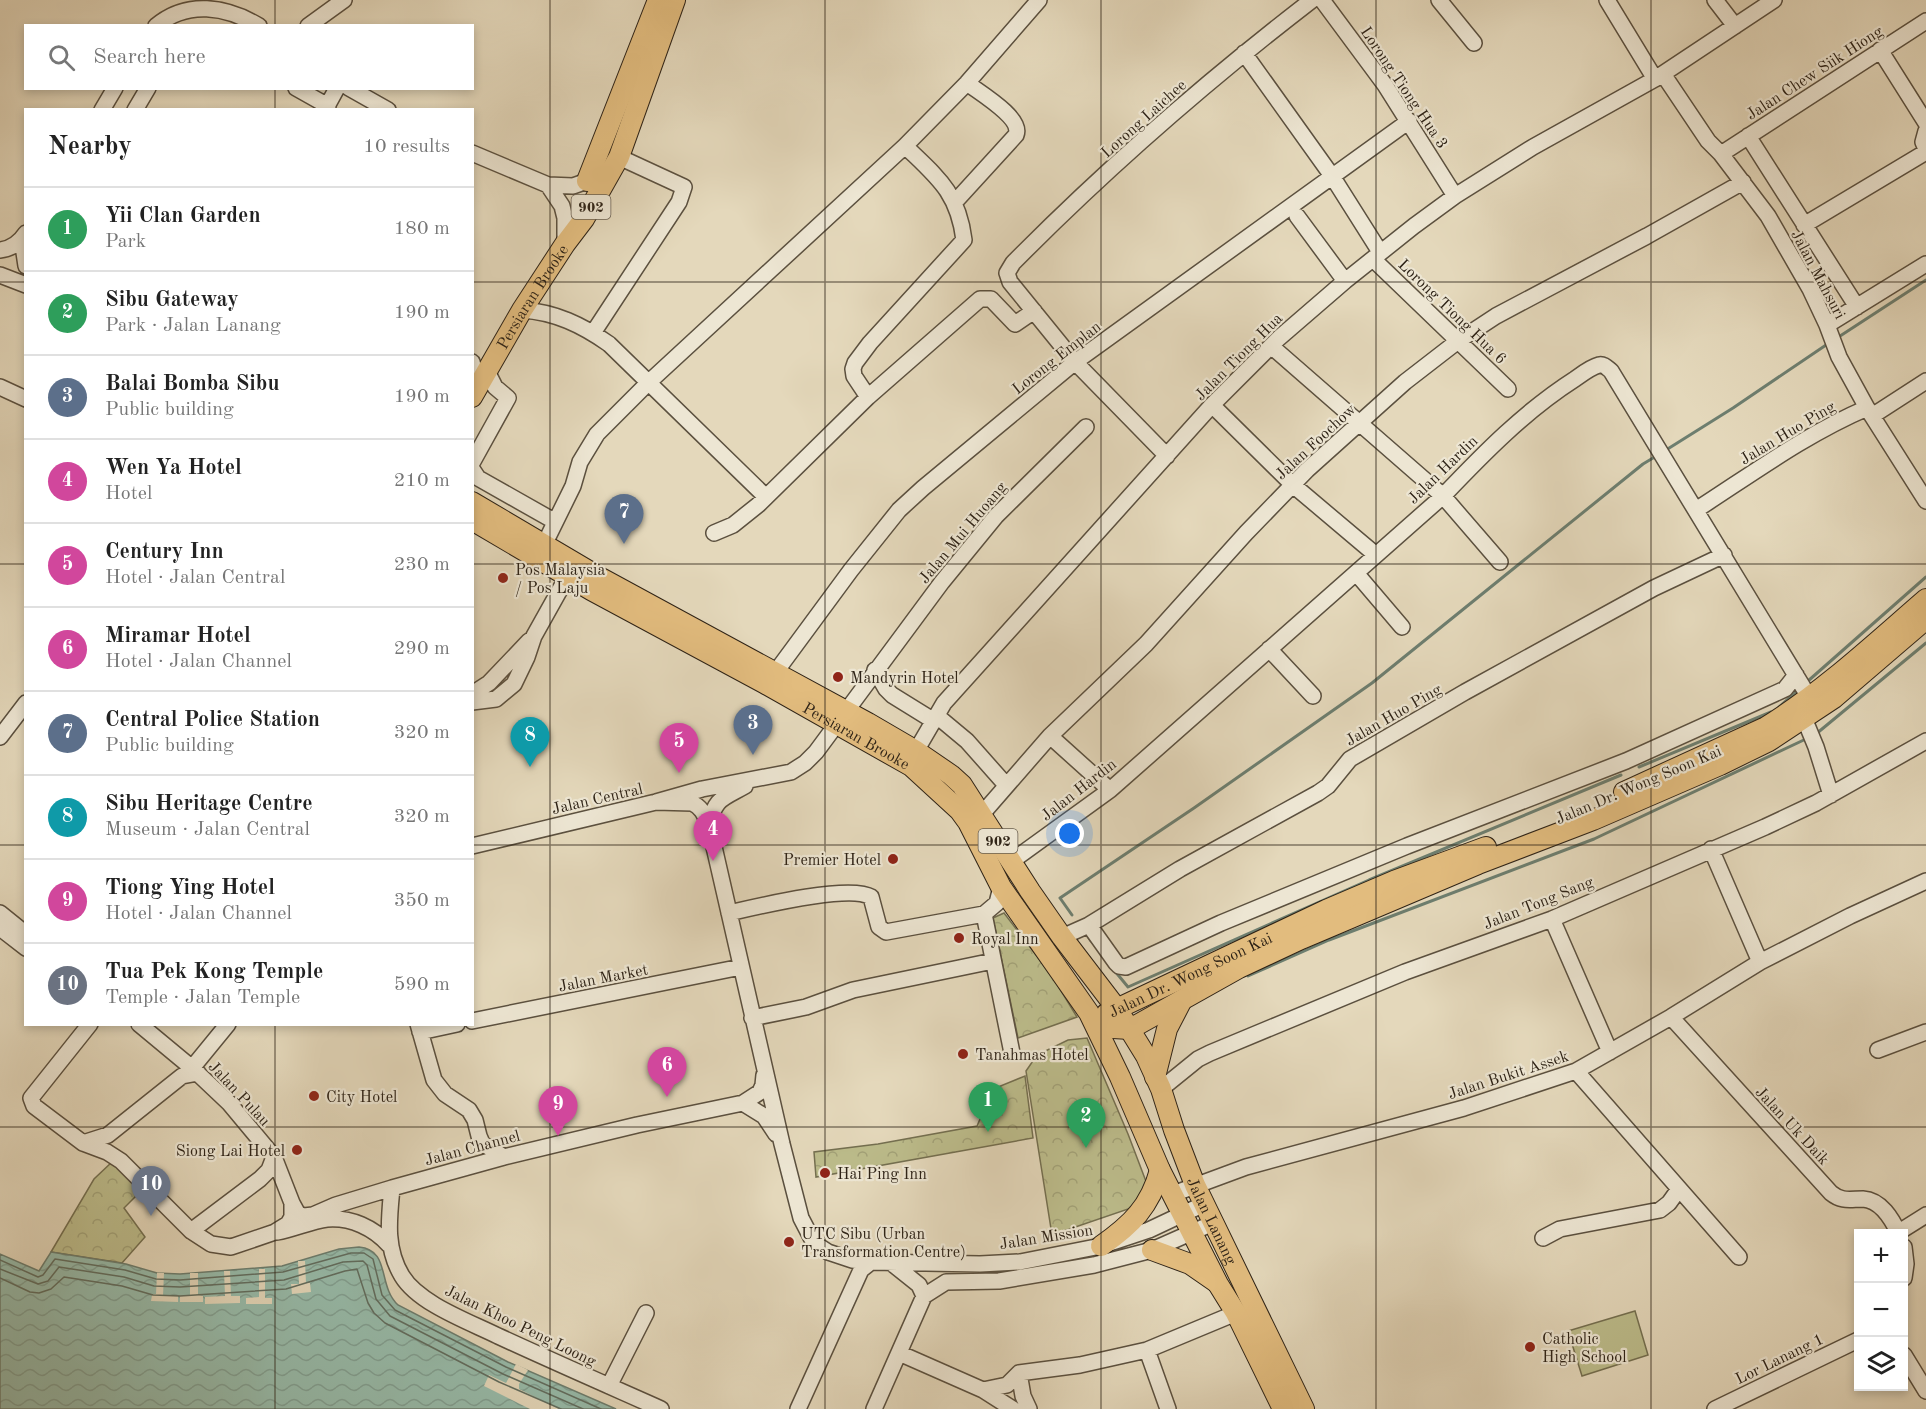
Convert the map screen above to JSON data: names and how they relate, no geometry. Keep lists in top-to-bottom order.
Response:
{
  "streets": {
    "main road": [
      "902",
      "Persiaran Brooke",
      "Jalan Dr. Wong Soon Kai",
      "Jalan Lanang"
    ],
    "street": [
      "Jalan Chew Siik Hiong",
      "Lorong Tiong Hua 3",
      "Lorong Laichee",
      "Jalan Mahsuri",
      "Lorong Tiong Hua 6",
      "Jalan Tiong Hua",
      "Lorong Emplan",
      "Jalan Huo Ping",
      "Jalan Foochow",
      "Jalan Hardin",
      "Jalan Mui Huoang",
      "Jalan Central",
      "Jalan Tong Sang",
      "Jalan Market",
      "Jalan Bukit Assek",
      "Jalan Pulau",
      "Jalan Uk Daik",
      "Jalan Channel",
      "Jalan Mission",
      "Jalan Khoo Peng Loong",
      "Lor Lanang 1"
    ]
  },
  "crossings": [
    ["Jalan Chew Siik Hiong", "Jalan Mahsuri"],
    ["Lorong Tiong Hua 3", "Jalan Tiong Hua"],
    ["Lorong Tiong Hua 3", "Lorong Emplan"],
    ["Lorong Laichee", "Lorong Tiong Hua 6"],
    ["Jalan Mahsuri", "Jalan Tiong Hua"],
    ["Jalan Mahsuri", "Jalan Huo Ping"],
    ["Jalan Mahsuri", "Jalan Foochow"],
    ["Persiaran Brooke", "Jalan Tiong Hua"],
    ["Persiaran Brooke", "Lorong Emplan"],
    ["Persiaran Brooke", "Jalan Huo Ping"],
    ["Persiaran Brooke", "Jalan Foochow"],
    ["Persiaran Brooke", "Jalan Hardin"],
    ["Persiaran Brooke", "Jalan Mui Huoang"],
    ["Persiaran Brooke", "Jalan Dr. Wong Soon Kai"],
    ["Persiaran Brooke", "Jalan Central"],
    ["Persiaran Brooke", "Jalan Lanang"],
    ["Lorong Tiong Hua 6", "Jalan Tiong Hua"],
    ["Lorong Tiong Hua 6", "Lorong Emplan"],
    ["Lorong Tiong Hua 6", "Jalan Foochow"],
    ["Jalan Huo Ping", "Jalan Hardin"],
    ["Jalan Hardin", "Jalan Dr. Wong Soon Kai"],
    ["Jalan Mui Huoang", "Jalan Central"],
    ["Jalan Dr. Wong Soon Kai", "Jalan Lanang"],
    ["Jalan Tong Sang", "Jalan Lanang"],
    ["Jalan Market", "Jalan Mission"],
    ["Jalan Bukit Assek", "Jalan Uk Daik"],
    ["Jalan Bukit Assek", "Jalan Lanang"],
    ["Jalan Pulau", "Jalan Channel"],
    ["Jalan Lanang", "Jalan Mission"]
  ],
  "places": [
    "Pos Malaysia / Pos Laju",
    "Mandyrin Hotel",
    "Premier Hotel",
    "Royal Inn",
    "Tanahmas Hotel",
    "City Hotel",
    "Siong Lai Hotel",
    "Hai Ping Inn",
    "UTC Sibu (Urban Transformation Centre)",
    "Catholic High School"
  ],
  "page": {
    "search": "Search here",
    "heading": ["Nearby", "10 results"],
    "list": [
      {
        "mark": "1",
        "name": "Yii Clan Garden",
        "note": "Park",
        "value": "180 m"
      },
      {
        "mark": "2",
        "name": "Sibu Gateway",
        "note": "Park · Jalan Lanang",
        "value": "190 m"
      },
      {
        "mark": "3",
        "name": "Balai Bomba Sibu",
        "note": "Public building",
        "value": "190 m"
      },
      {
        "mark": "4",
        "name": "Wen Ya Hotel",
        "note": "Hotel",
        "value": "210 m"
      },
      {
        "mark": "5",
        "name": "Century Inn",
        "note": "Hotel · Jalan Central",
        "value": "230 m"
      },
      {
        "mark": "6",
        "name": "Miramar Hotel",
        "note": "Hotel · Jalan Channel",
        "value": "290 m"
      },
      {
        "mark": "7",
        "name": "Central Police Station",
        "note": "Public building",
        "value": "320 m"
      },
      {
        "mark": "8",
        "name": "Sibu Heritage Centre",
        "note": "Museum · Jalan Central",
        "value": "320 m"
      },
      {
        "mark": "9",
        "name": "Tiong Ying Hotel",
        "note": "Hotel · Jalan Channel",
        "value": "350 m"
      },
      {
        "mark": "10",
        "name": "Tua Pek Kong Temple",
        "note": "Temple · Jalan Temple",
        "value": "590 m"
      }
    ],
    "pins": [
      "7",
      "3",
      "8",
      "5",
      "4",
      "6",
      "1",
      "9",
      "2",
      "10"
    ],
    "map_buttons": ["+", "−"]
  }
}
